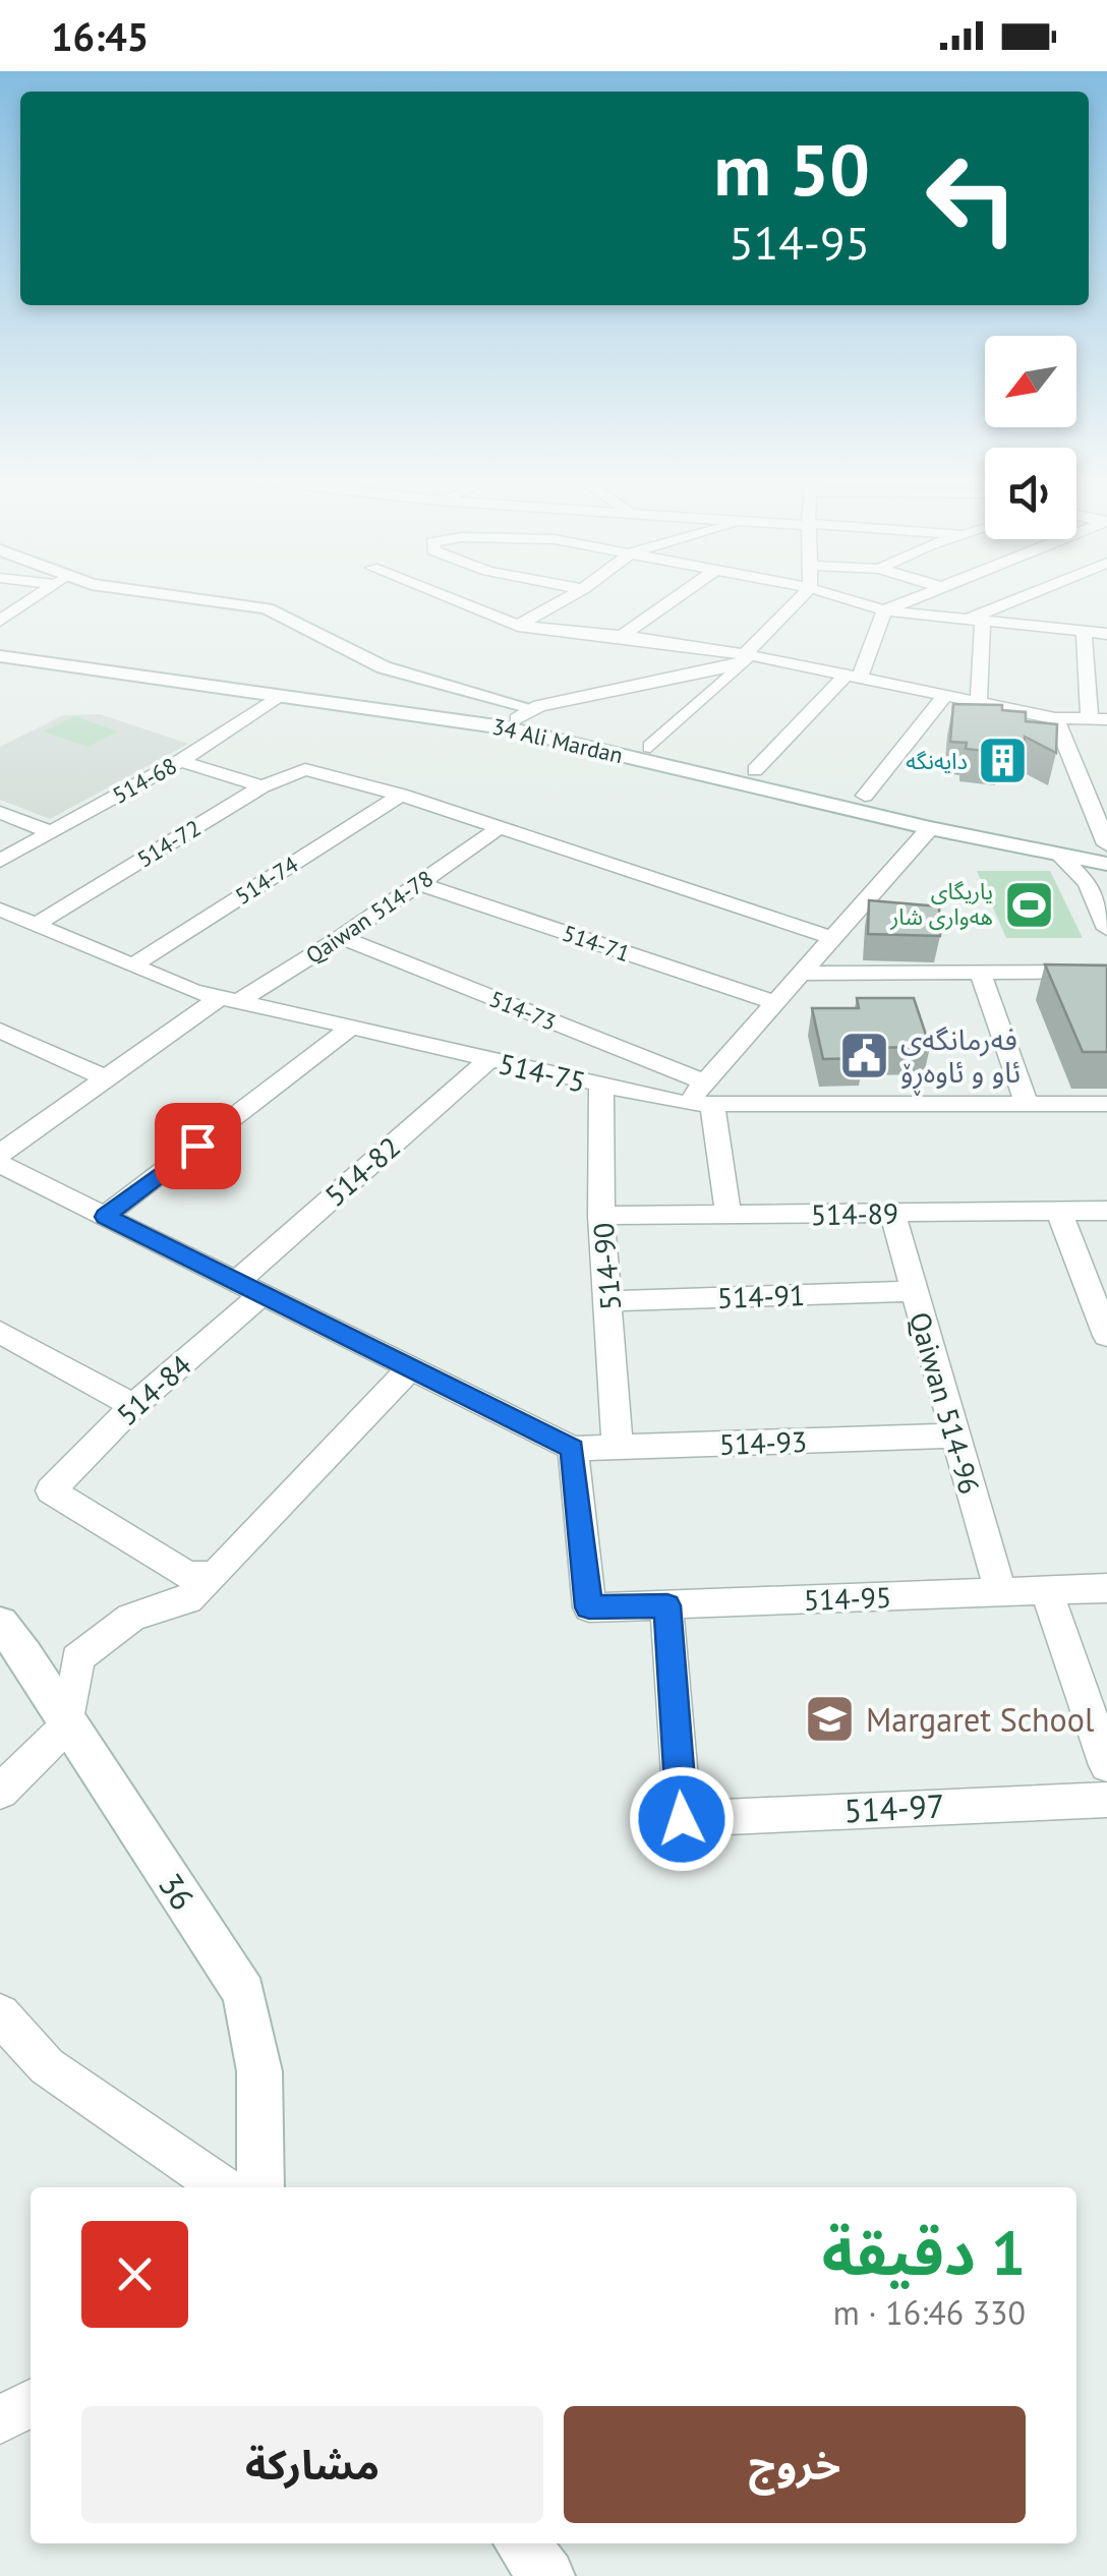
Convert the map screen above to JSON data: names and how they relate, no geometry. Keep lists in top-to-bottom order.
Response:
{
  "streets": {
    "main road": ["34 Ali Mardan", "36"],
    "street": [
      "514-68",
      "514-72",
      "514-74",
      "Qaiwan 514-78",
      "514-71",
      "514-73",
      "514-75",
      "514-82",
      "514-89",
      "514-90",
      "514-91",
      "514-84",
      "Qaiwan 514-96",
      "514-93",
      "514-95",
      "514-97"
    ]
  },
  "crossings": [
    ["34 Ali Mardan", "514-68"],
    ["514-72", "514-74"],
    ["514-72", "514-75"],
    ["514-74", "514-75"],
    ["Qaiwan 514-78", "514-71"],
    ["Qaiwan 514-78", "514-73"],
    ["Qaiwan 514-78", "514-75"],
    ["514-73", "514-75"],
    ["514-75", "514-82"],
    ["514-75", "514-90"],
    ["514-82", "514-84"],
    ["514-89", "514-90"],
    ["514-89", "Qaiwan 514-96"],
    ["514-90", "514-91"],
    ["514-90", "514-93"],
    ["514-91", "Qaiwan 514-96"],
    ["Qaiwan 514-96", "514-93"],
    ["Qaiwan 514-96", "514-95"],
    ["514-93", "514-95"],
    ["514-95", "514-97"]
  ],
  "places": {
    "building": ["دایەنگە"],
    "sports": ["یاریگای هەواری شار"],
    "public building": ["فەرمانگەی ئاو و ئاوەڕۆ"],
    "school or university": ["Margaret School"]
  },
  "north": "bottom left",
  "page": {
    "status": "16:45",
    "turn": ["50 m", "514-95"],
    "heading": ["1 دقيقة", "330 m · 16:46"],
    "buttons": ["خروج", "مشاركة"]
  }
}
